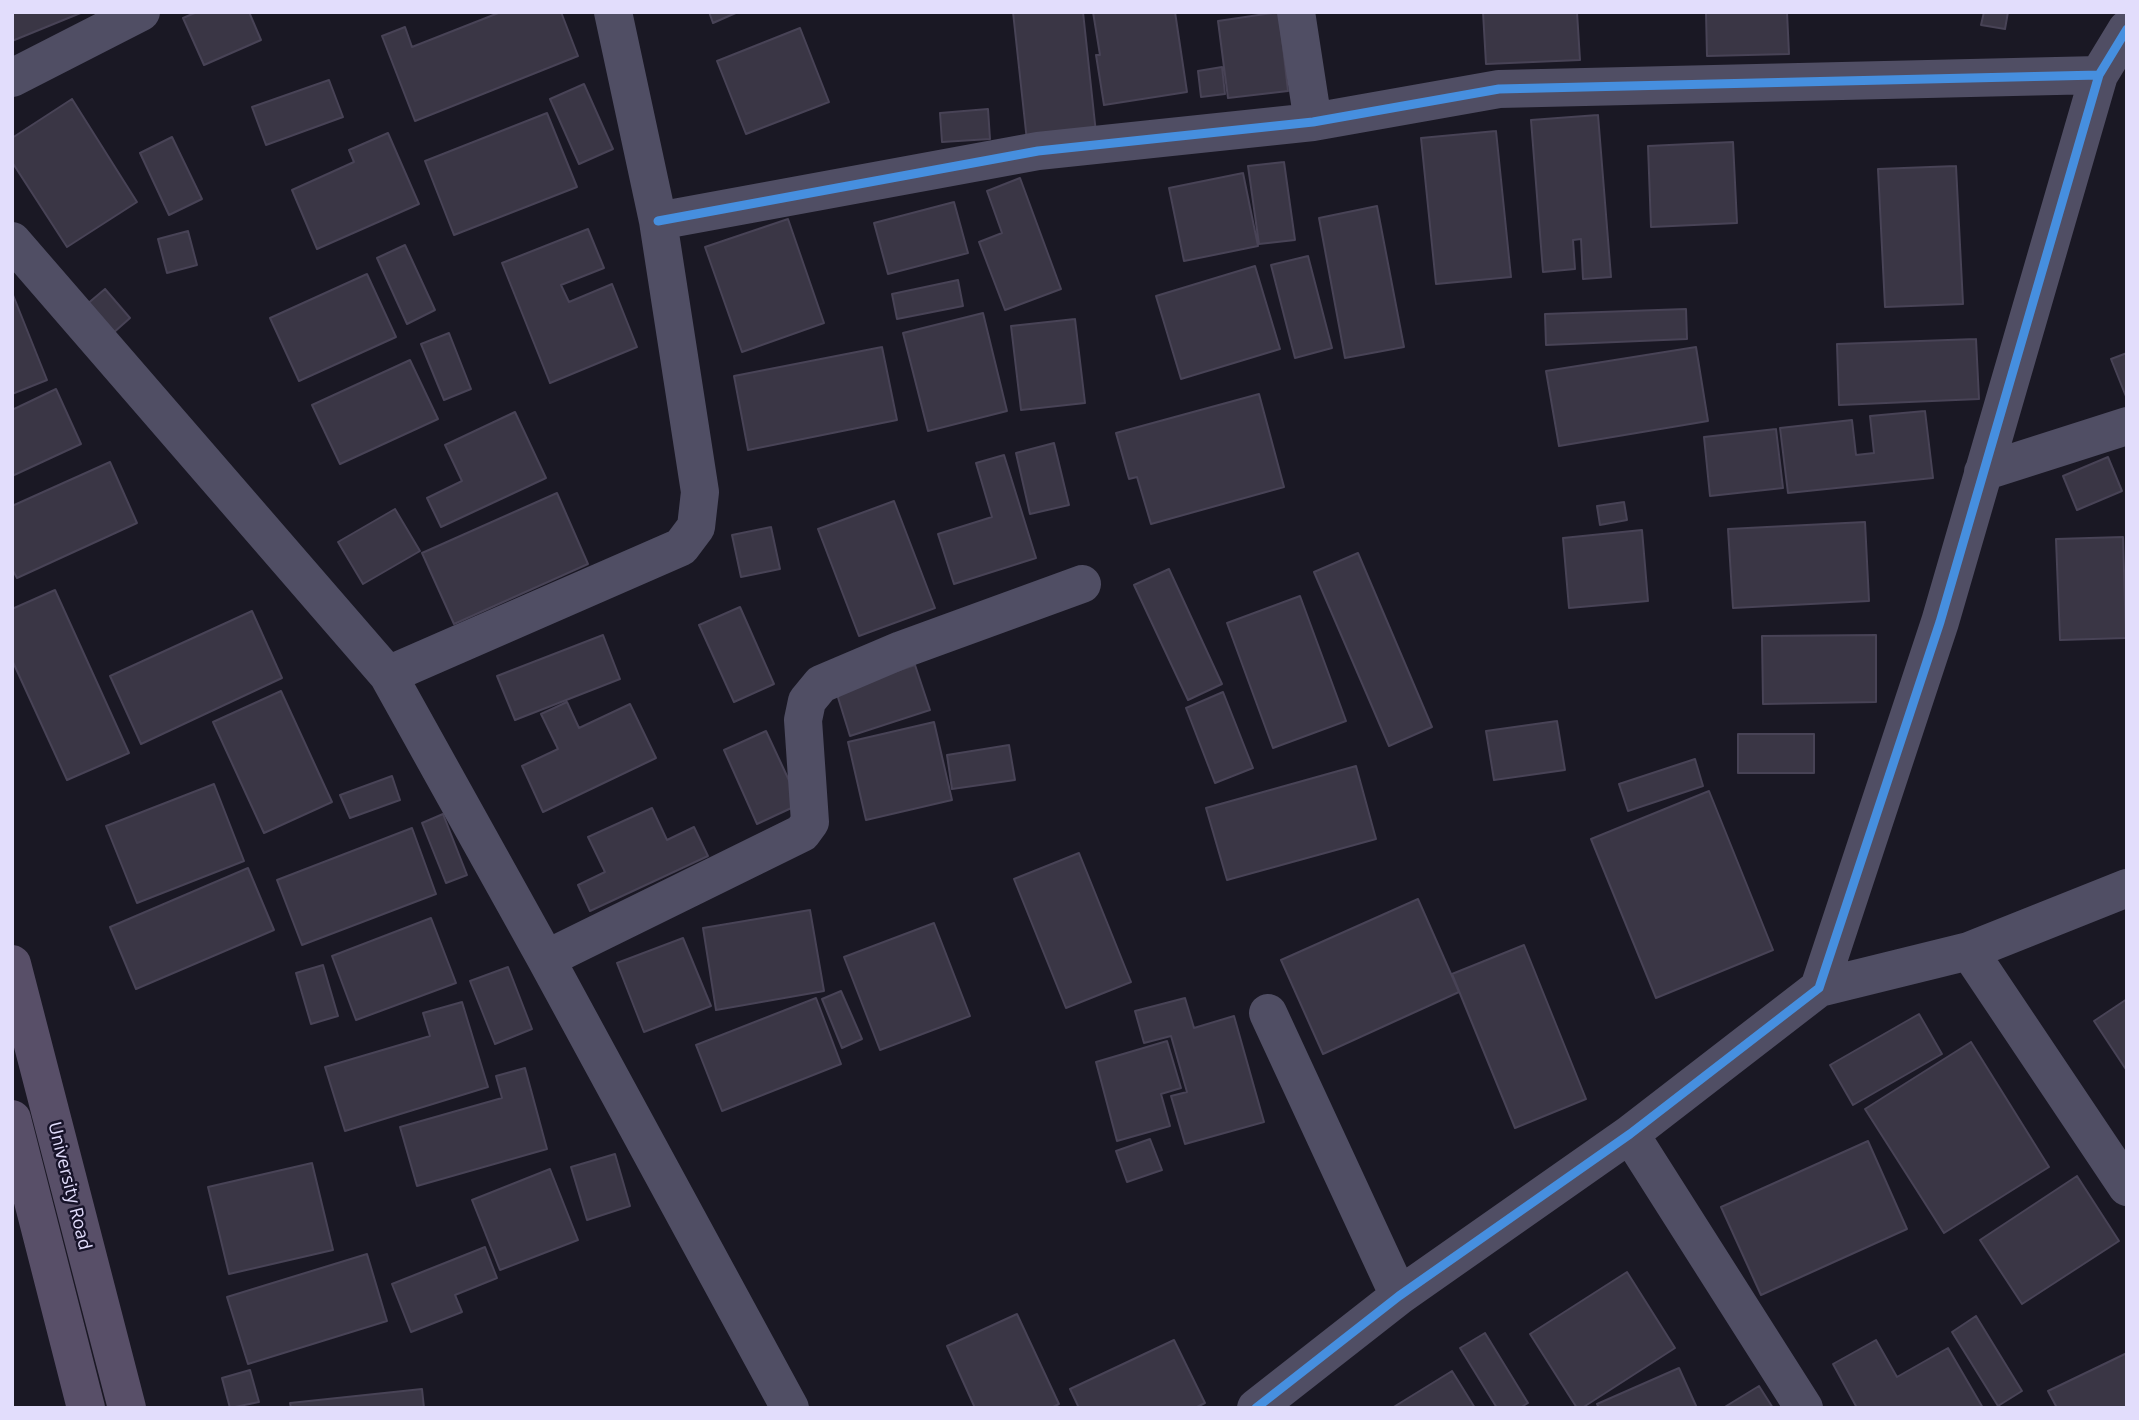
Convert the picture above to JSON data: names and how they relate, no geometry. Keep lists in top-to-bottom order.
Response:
{
  "streets": {
    "main road": ["University Road"]
  }
}
